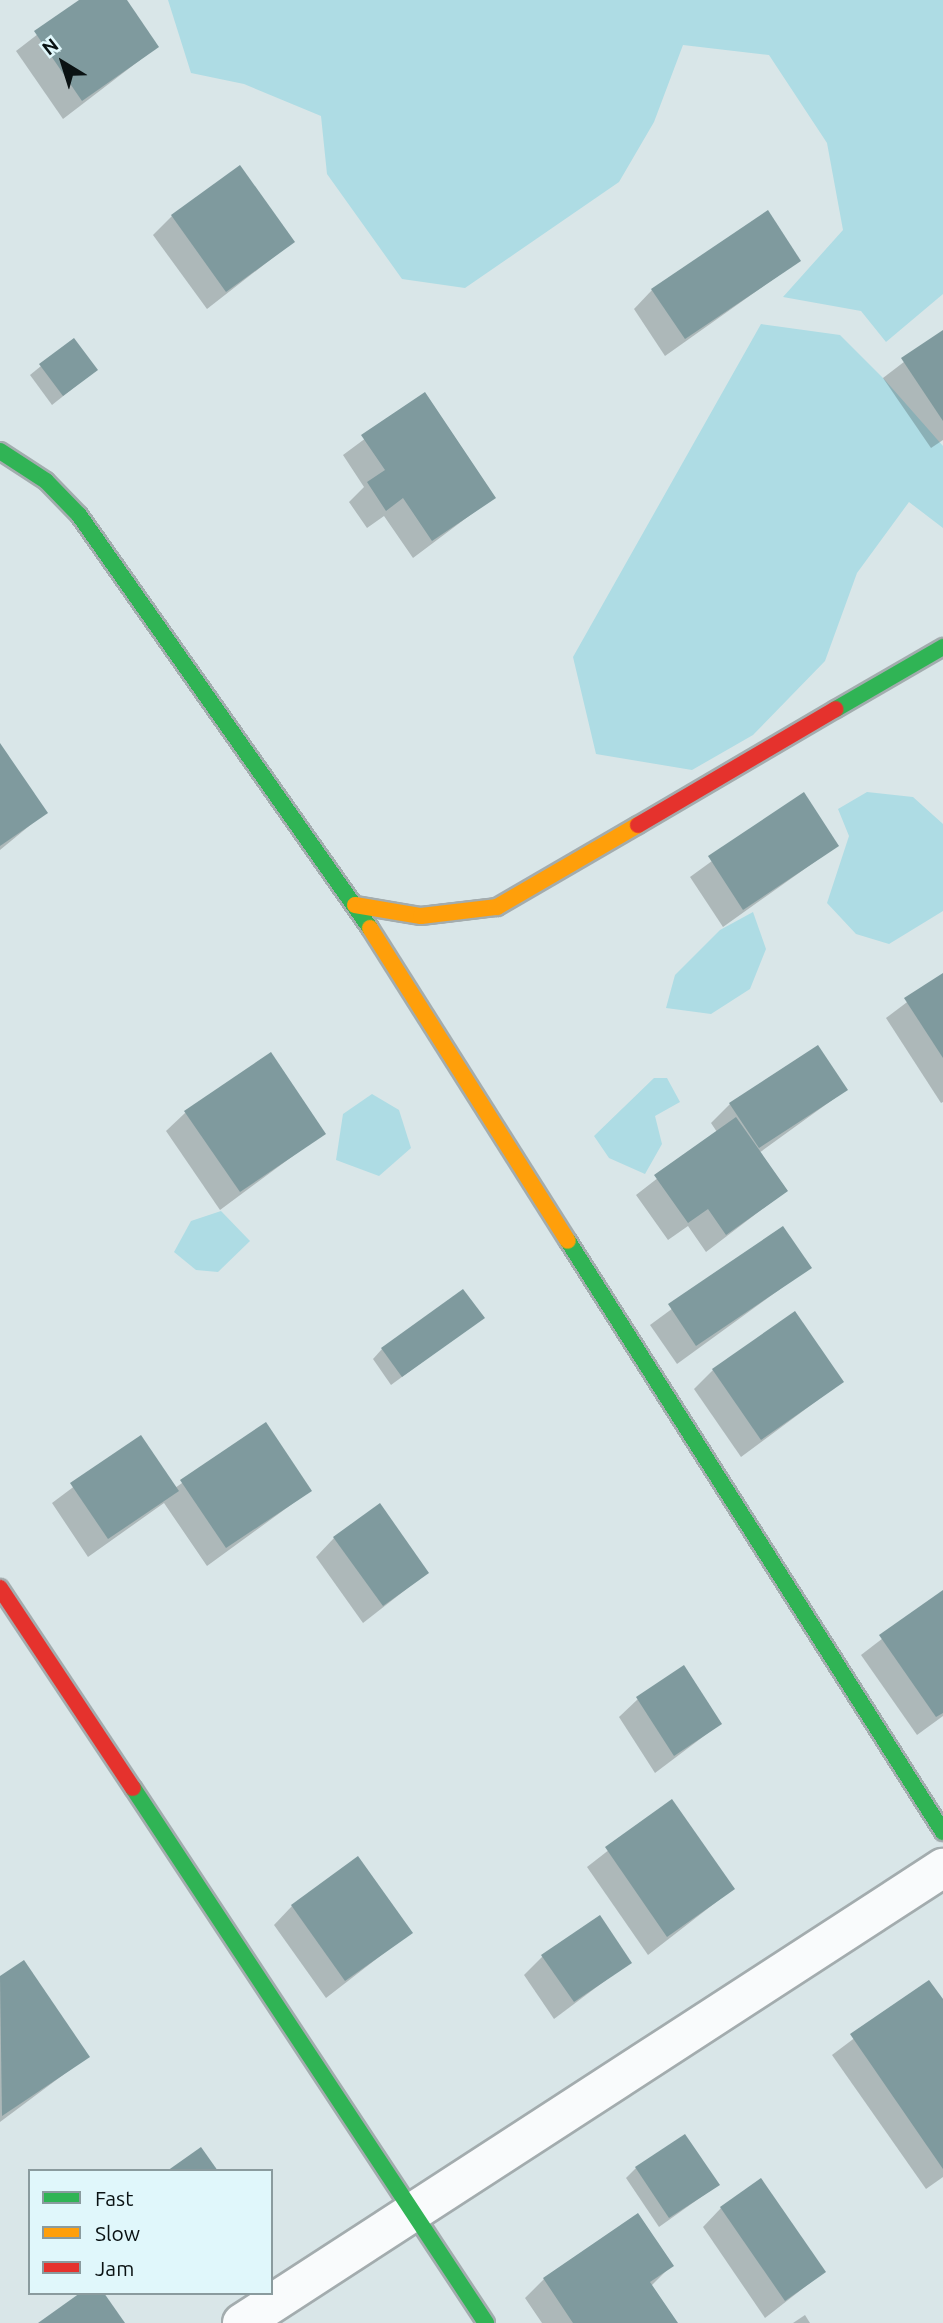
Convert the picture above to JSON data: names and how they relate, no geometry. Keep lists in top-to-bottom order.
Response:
{
  "legend": ["Fast", "Slow", "Jam"],
  "north": "top left"
}
